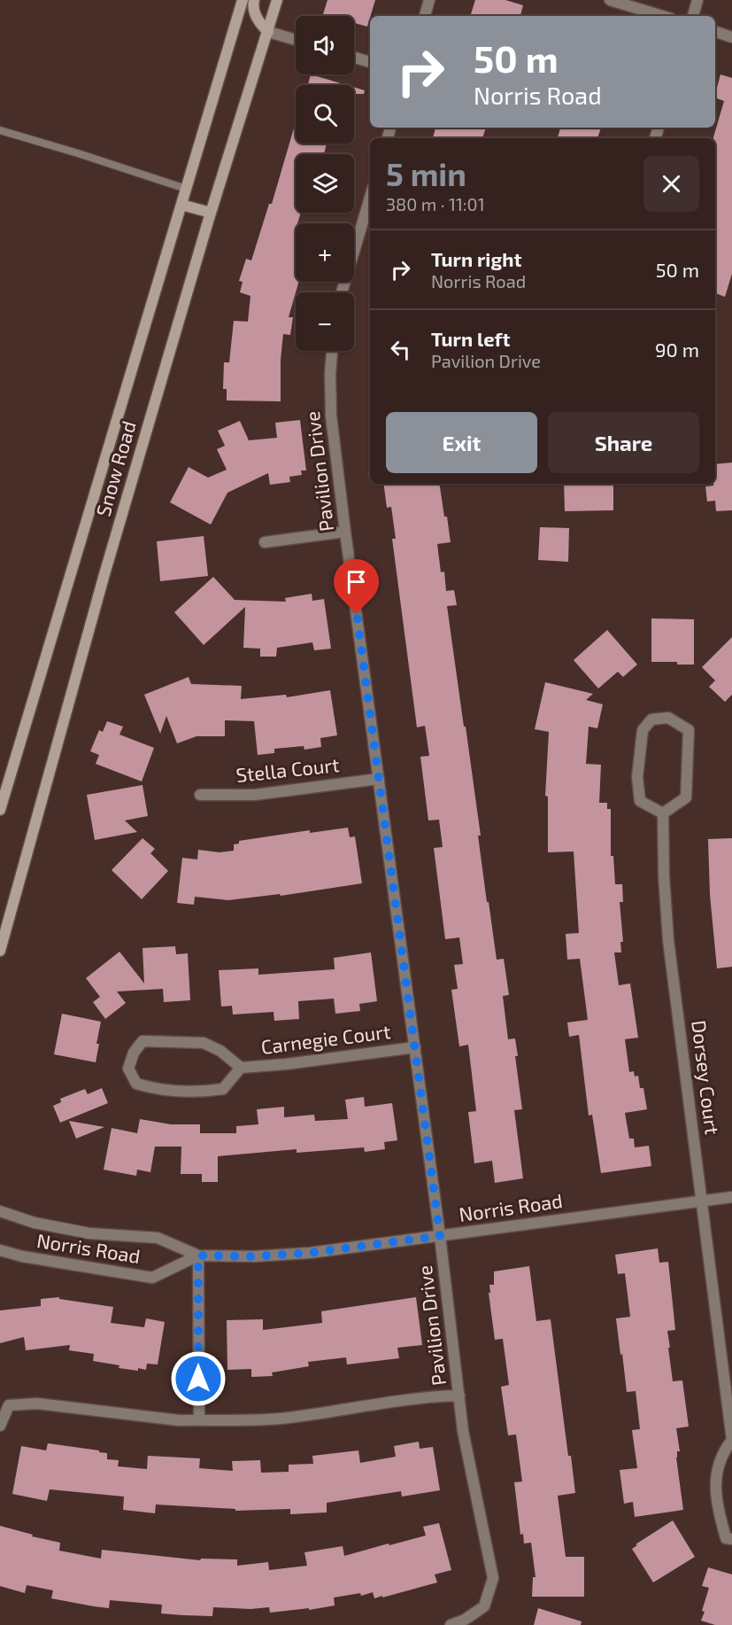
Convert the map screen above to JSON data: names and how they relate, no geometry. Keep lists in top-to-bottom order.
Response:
{
  "streets": {
    "main road": ["Snow Road"],
    "street": [
      "Pavilion Drive",
      "Stella Court",
      "Carnegie Court",
      "Dorsey Court",
      "Norris Road"
    ]
  },
  "crossings": [
    ["Pavilion Drive", "Stella Court"],
    ["Pavilion Drive", "Carnegie Court"],
    ["Pavilion Drive", "Norris Road"],
    ["Dorsey Court", "Norris Road"]
  ],
  "page": {
    "map_buttons": ["+", "−"],
    "turn": ["50 m", "Norris Road"],
    "heading": ["5 min", "380 m · 11:01"],
    "list": [
      {
        "name": "Turn right",
        "note": "Norris Road",
        "value": "50 m"
      },
      {
        "name": "Turn left",
        "note": "Pavilion Drive",
        "value": "90 m"
      }
    ],
    "buttons": ["Exit", "Share"]
  }
}
